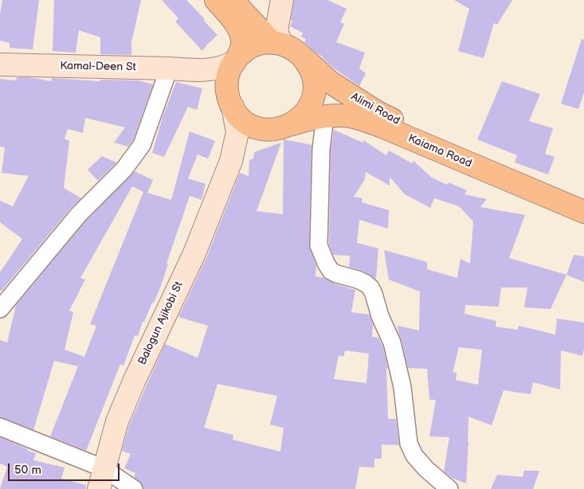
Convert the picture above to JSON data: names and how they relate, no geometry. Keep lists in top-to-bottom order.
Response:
{
  "streets": {
    "highway": ["Alimi Road", "Kaiama Road"],
    "street": ["Kamal-Deen St", "Balogun Ajikobi St"]
  },
  "crossings": [
    ["Alimi Road", "Kaiama Road"],
    ["Alimi Road", "Balogun Ajikobi St"],
    ["Kaiama Road", "Balogun Ajikobi St"]
  ],
  "scale_bar": "50 m"
}
